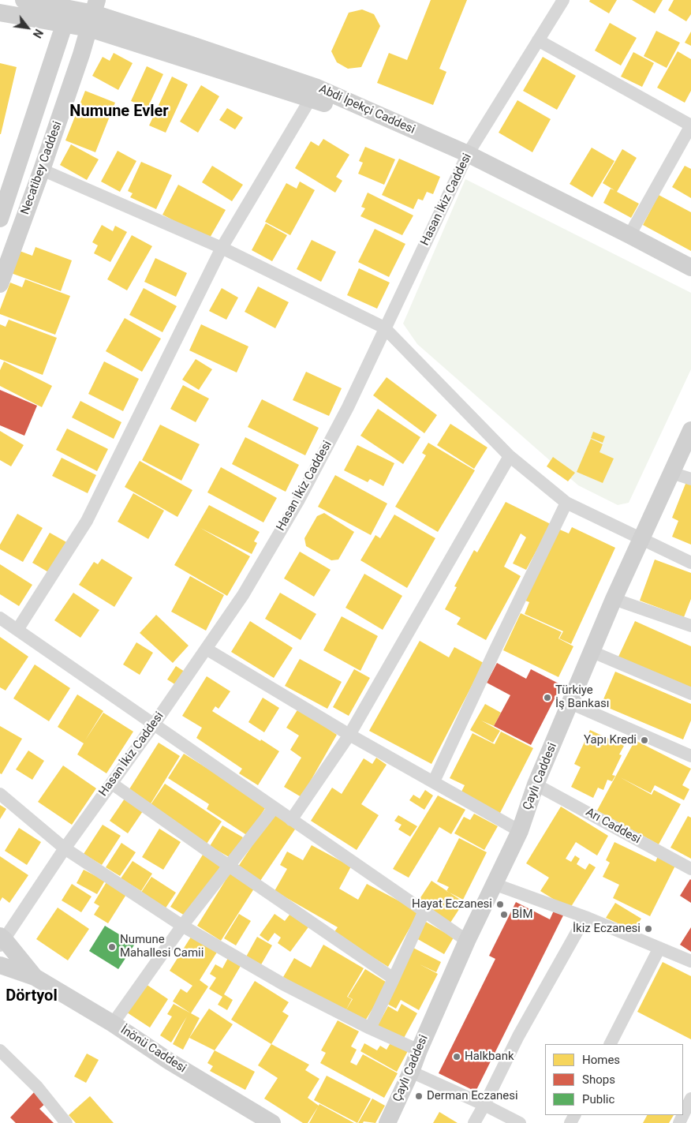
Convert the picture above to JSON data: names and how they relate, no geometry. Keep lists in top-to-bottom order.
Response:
{
  "streets": {
    "street": [
      "Abdi İpekçi Caddesi",
      "Necatibey Caddesi",
      "Hasan İkiz Caddesi",
      "Çaylı Caddesi",
      "Arı Caddesi",
      "İnönü Caddesi"
    ]
  },
  "crossings": [
    ["Abdi İpekçi Caddesi", "Necatibey Caddesi"],
    ["Abdi İpekçi Caddesi", "Hasan İkiz Caddesi"],
    ["Hasan İkiz Caddesi", "İnönü Caddesi"],
    ["Çaylı Caddesi", "Arı Caddesi"]
  ],
  "districts": ["Numune Evler", "Dörtyol"],
  "places": [
    "Türkiye İş Bankası",
    "Yapı Kredi",
    "Hayat Eczanesi",
    "BİM",
    "İkiz Eczanesi",
    "Numune Mahallesi Camii",
    "Halkbank",
    "Derman Eczanesi"
  ],
  "legend": ["Homes", "Shops", "Public"],
  "north": "bottom right"
}
